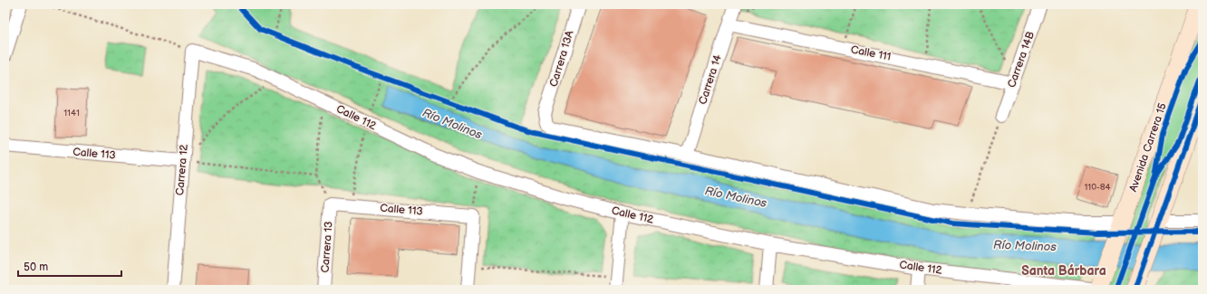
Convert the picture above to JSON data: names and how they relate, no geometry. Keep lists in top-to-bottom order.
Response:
{
  "streets": {
    "main road": ["Avenida Carrera 15"],
    "street": [
      "Calle 111",
      "Carrera 13A",
      "Carrera 14B",
      "Carrera 14",
      "Calle 112",
      "Calle 113",
      "Carrera 12",
      "Carrera 13"
    ]
  },
  "crossings": [
    ["Calle 111", "Carrera 14B"],
    ["Calle 111", "Carrera 14"],
    ["Carrera 13A", "Carrera 14"],
    ["Calle 112", "Avenida Carrera 15"],
    ["Calle 112", "Carrera 12"],
    ["Calle 113", "Carrera 12"],
    ["Calle 113", "Carrera 13"]
  ],
  "districts": ["Santa Bárbara"],
  "water": ["Río Molinos"],
  "house_numbers": ["1141", "110-84"],
  "scale_bar": "50 m"
}
